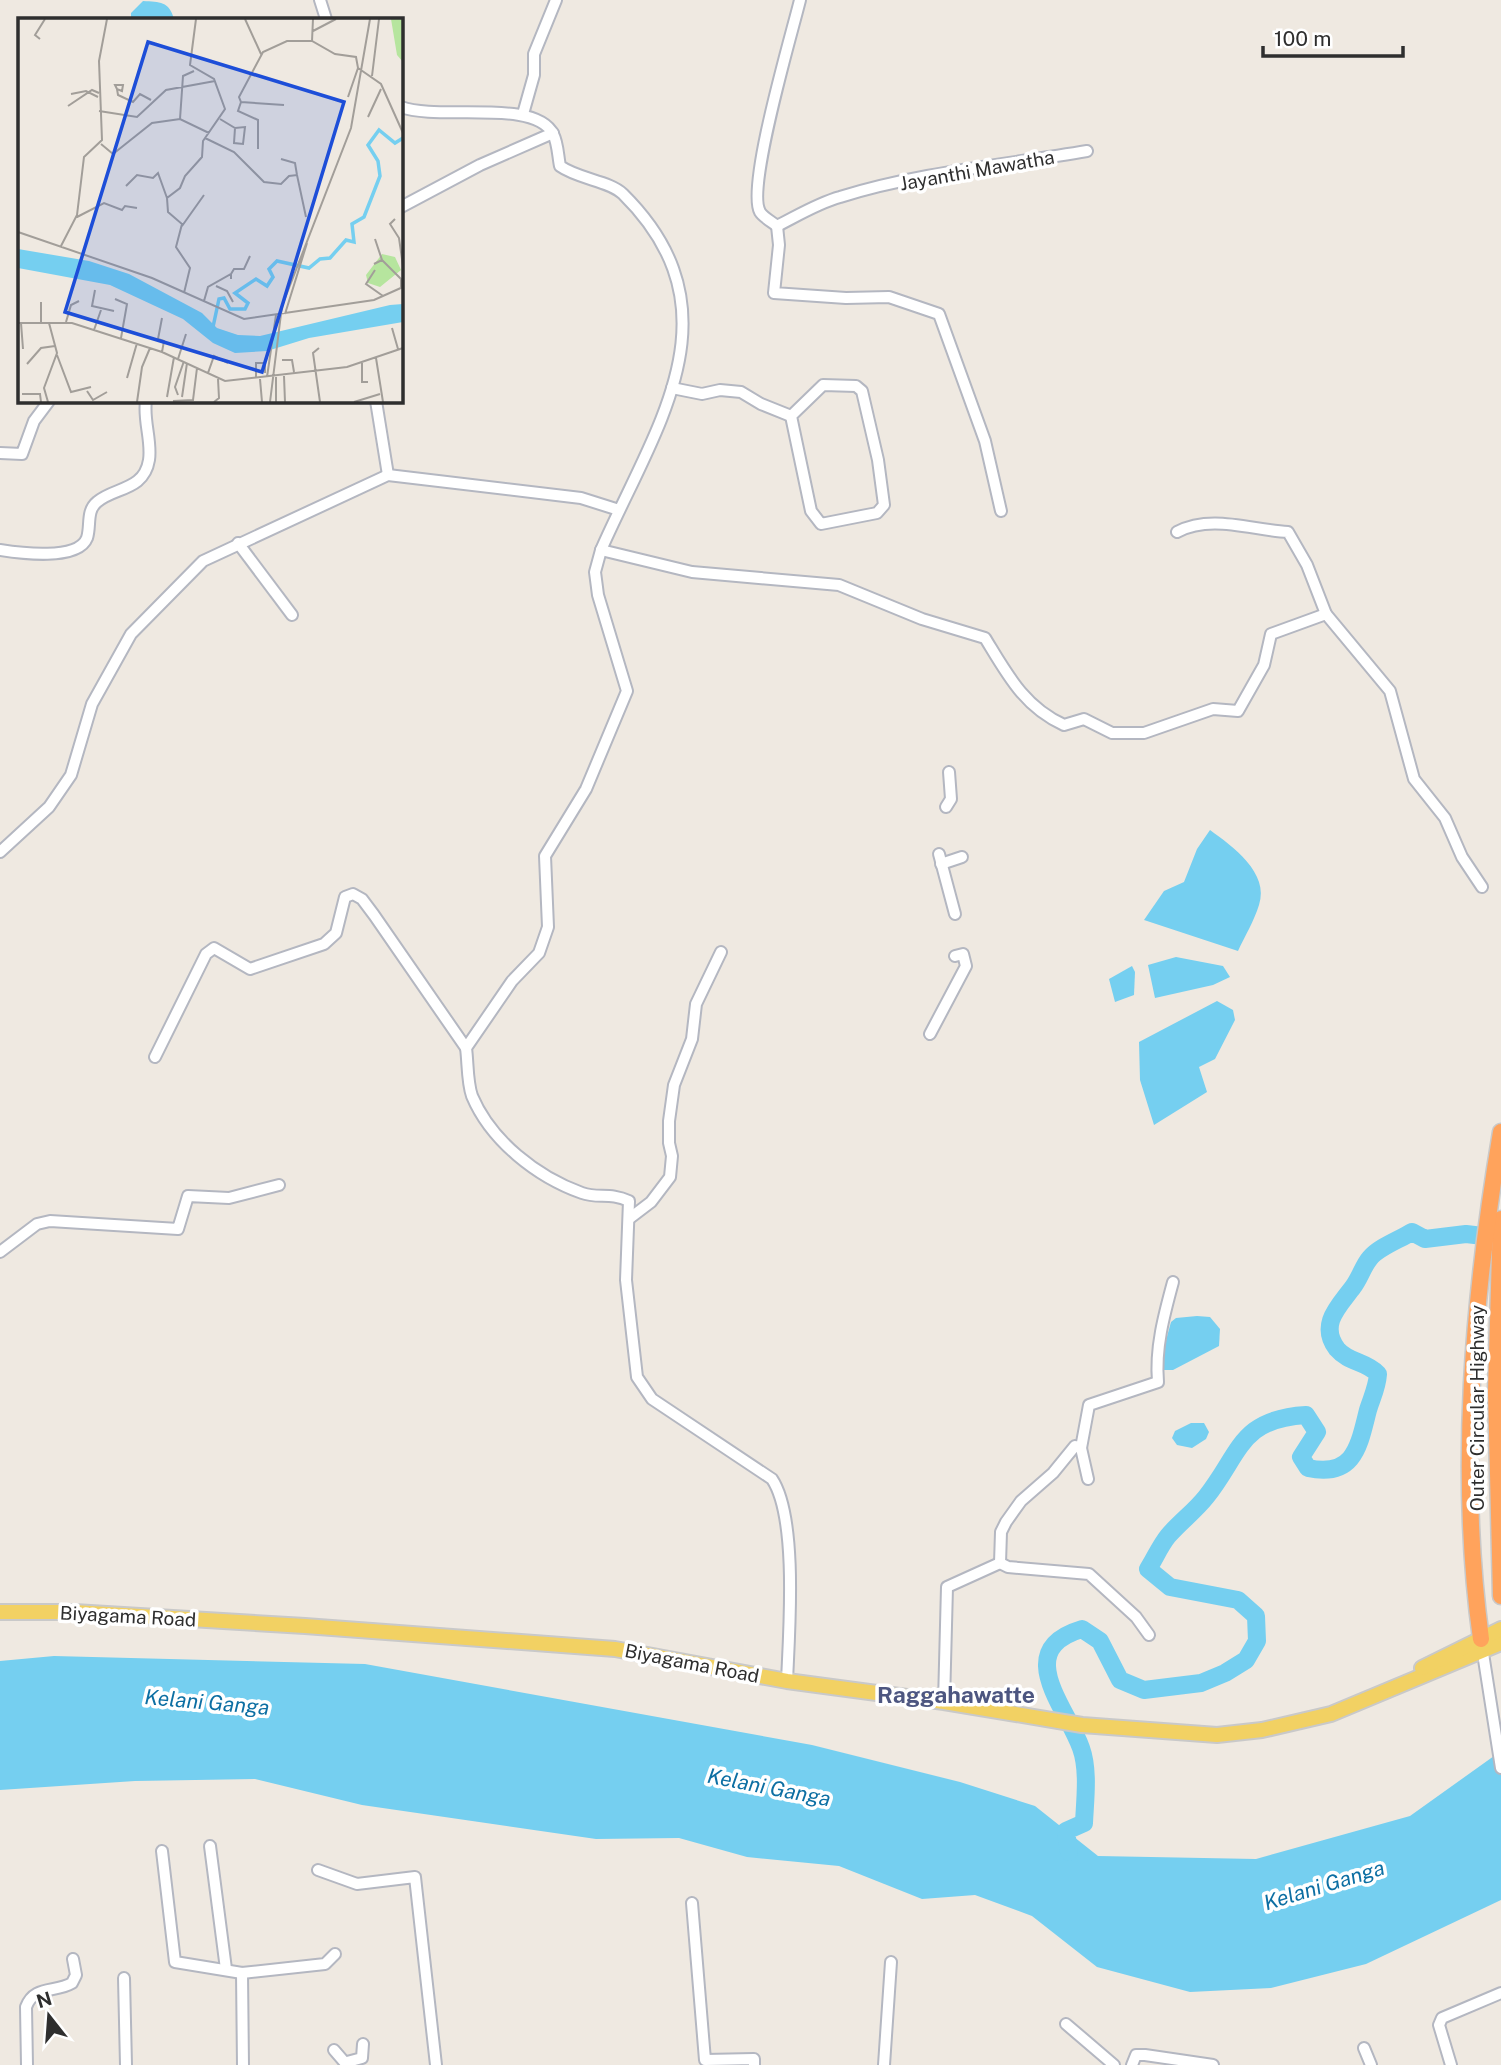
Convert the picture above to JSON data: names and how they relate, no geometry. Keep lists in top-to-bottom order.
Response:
{
  "streets": {
    "highway": ["Outer Circular Highway"],
    "main road": ["Biyagama Road"],
    "street": ["Jayanthi Mawatha"]
  },
  "districts": ["Raggahawatte"],
  "water": ["Kelani Ganga"],
  "scale_bar": "100 m",
  "north": "top"
}
